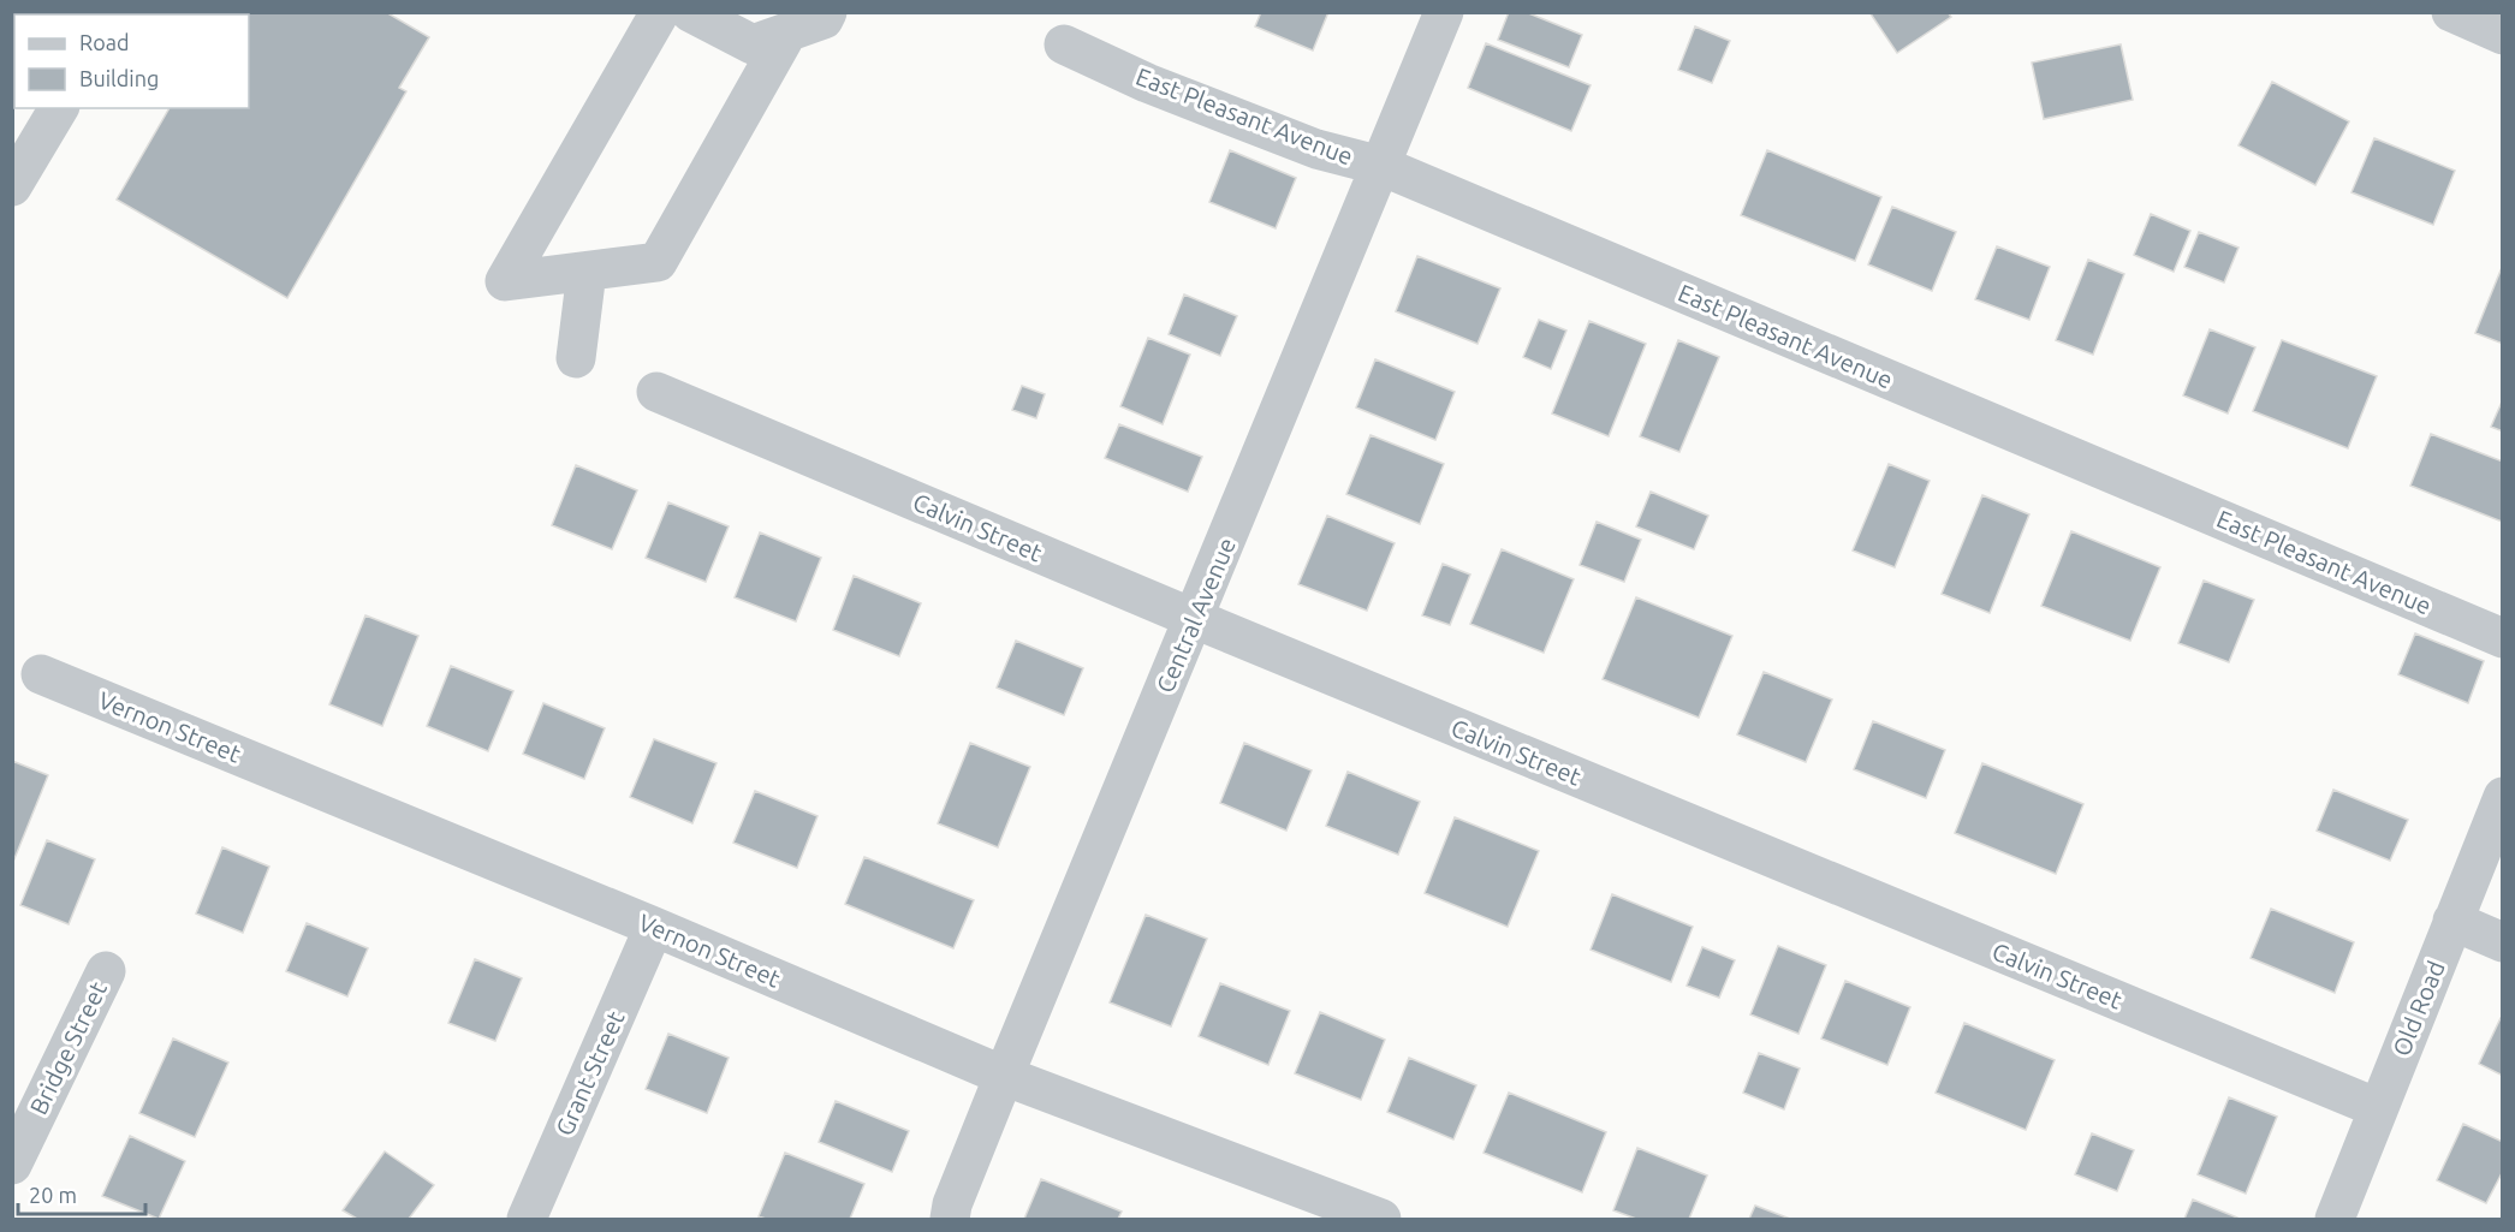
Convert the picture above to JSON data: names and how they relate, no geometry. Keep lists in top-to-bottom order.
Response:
{
  "streets": {
    "street": [
      "East Pleasant Avenue",
      "Calvin Street",
      "Central Avenue",
      "Vernon Street",
      "Old Road",
      "Bridge Street",
      "Grant Street"
    ]
  },
  "crossings": [
    ["East Pleasant Avenue", "Central Avenue"],
    ["Calvin Street", "Central Avenue"],
    ["Calvin Street", "Old Road"],
    ["Central Avenue", "Vernon Street"],
    ["Vernon Street", "Grant Street"]
  ],
  "legend": ["Road", "Building"],
  "scale_bar": "20 m"
}
